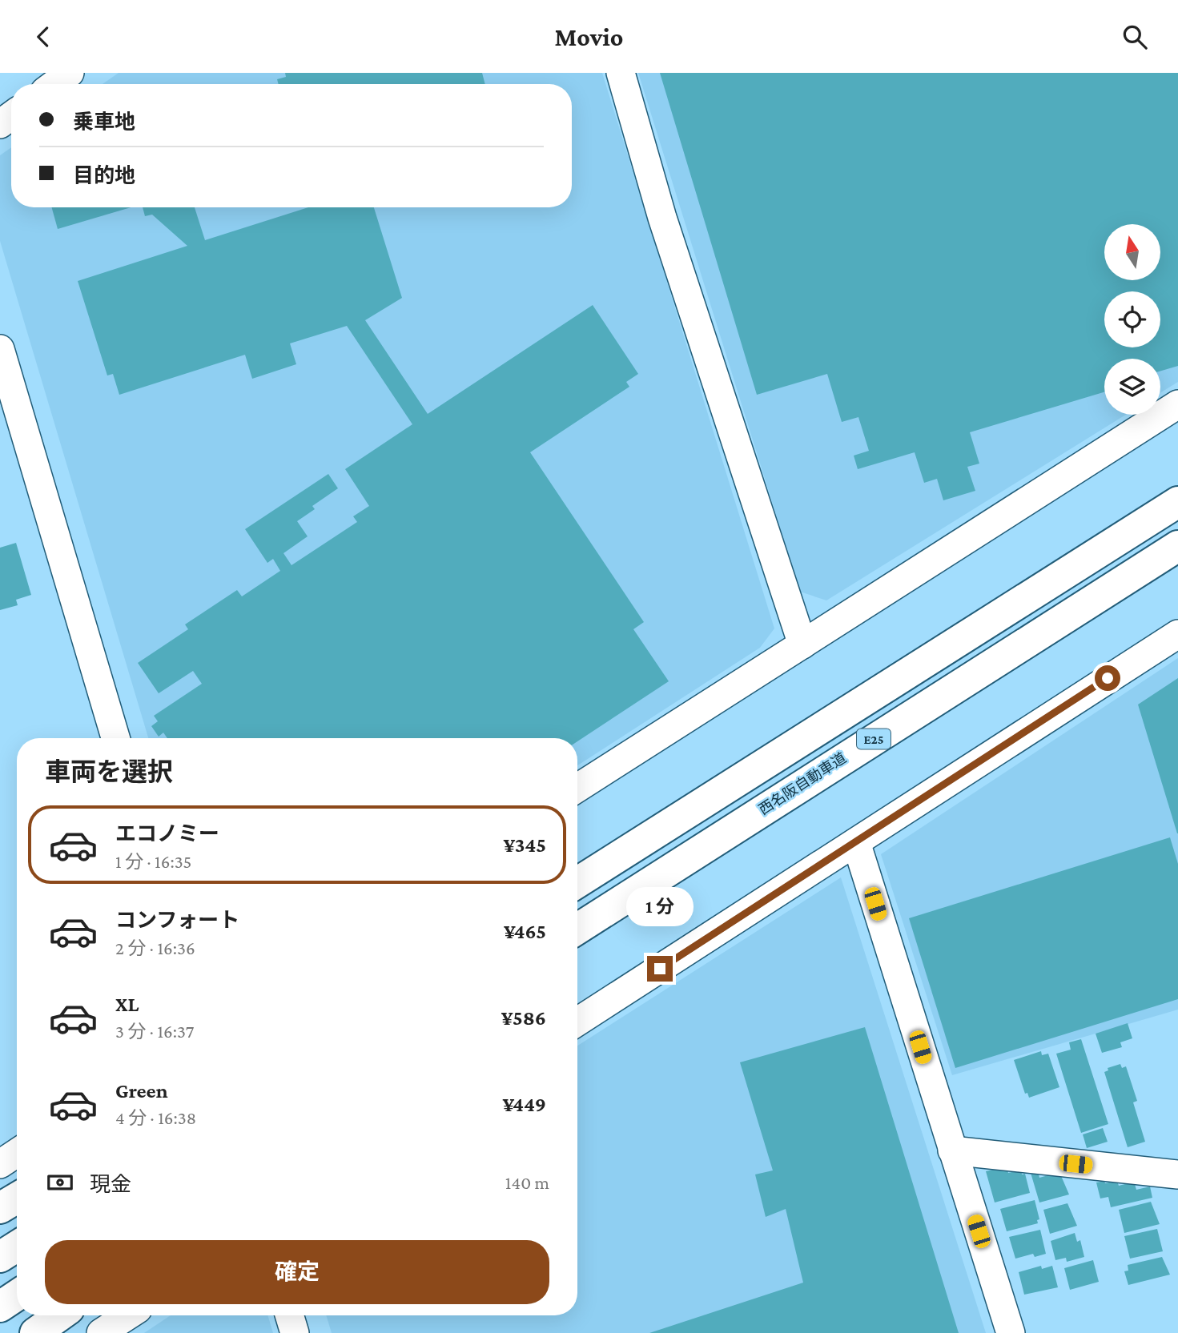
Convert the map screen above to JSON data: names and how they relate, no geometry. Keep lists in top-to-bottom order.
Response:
{
  "streets": {
    "highway": ["E25", "西名阪自動車道"]
  },
  "north": "top",
  "page": {
    "header": "Movio",
    "banner": ["乗車地", "目的地"],
    "heading": "車両を選択",
    "list": [
      {
        "name": "エコノミー",
        "note": "1 分 · 16:35",
        "value": "¥345"
      },
      {
        "name": "コンフォート",
        "note": "2 分 · 16:36",
        "value": "¥465"
      },
      {
        "name": "XL",
        "note": "3 分 · 16:37",
        "value": "¥586"
      },
      {
        "name": "Green",
        "note": "4 分 · 16:38",
        "value": "¥449"
      }
    ],
    "bubble": "1 分",
    "pay": ["現金", "140 m"],
    "buttons": "確定"
  }
}
